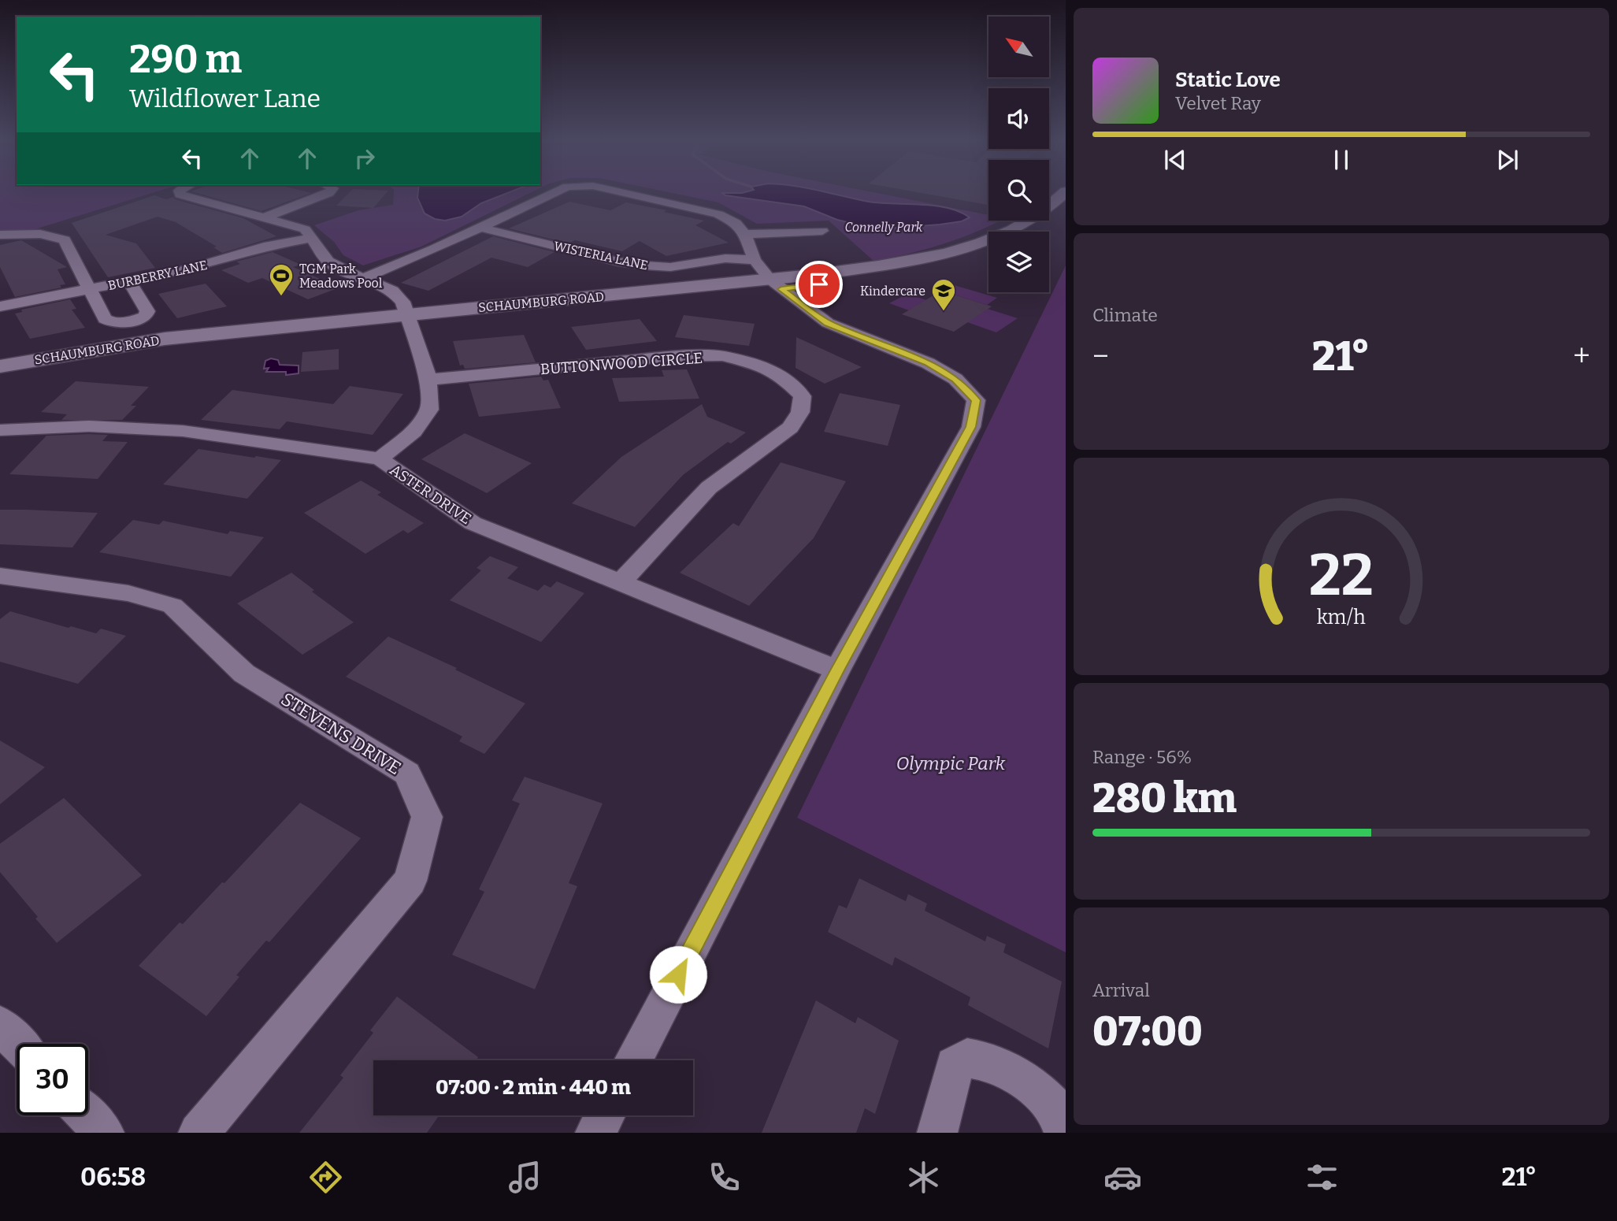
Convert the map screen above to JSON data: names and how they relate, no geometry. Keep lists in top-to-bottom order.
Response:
{
  "streets": {
    "street": [
      "WISTERIA LANE",
      "BURBERRY LANE",
      "SCHAUMBURG ROAD",
      "BUTTONWOOD CIRCLE",
      "ASTER DRIVE",
      "STEVENS DRIVE"
    ]
  },
  "crossings": [
    ["BUTTONWOOD CIRCLE", "ASTER DRIVE"]
  ],
  "parks": ["Connelly Park", "Olympic Park"],
  "places": {
    "sports": ["TGM Park Meadows Pool"],
    "school or university": ["Kindercare"]
  },
  "north": "top left",
  "page": {
    "turn": ["290 m", "Wildflower Lane"],
    "song": ["Static Love", "Velvet Ray"],
    "tile": [
      "Climate",
      ["Range · 56%", "280 km"],
      ["Arrival", "07:00"]
    ],
    "heat": ["−", "21°", "+"],
    "limit": "30",
    "trip": "07:00 · 2 min · 440 m",
    "tabs": ["06:58", "21°"],
    "gauge": ["22", "km/h"]
  }
}
